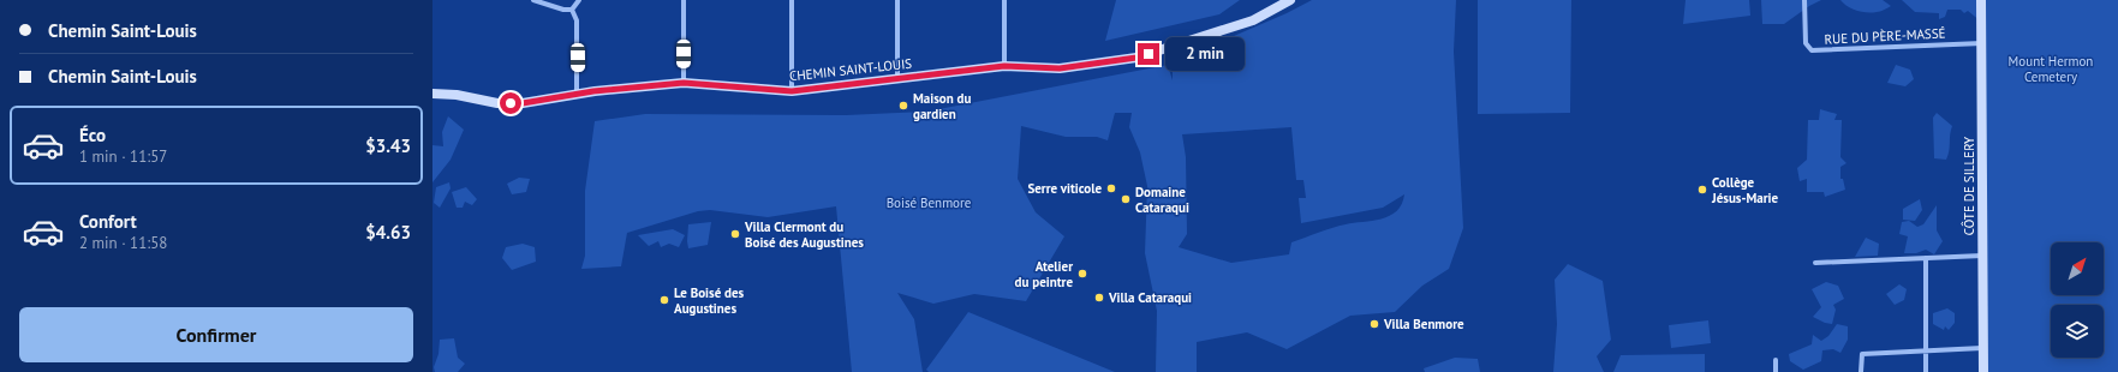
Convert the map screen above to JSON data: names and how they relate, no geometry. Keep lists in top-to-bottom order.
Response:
{
  "streets": {
    "street": ["RUE DU PÈRE-MASSÉ", "CHEMIN SAINT-LOUIS", "CÔTE DE SILLERY"]
  },
  "crossings": [
    ["RUE DU PÈRE-MASSÉ", "CÔTE DE SILLERY"]
  ],
  "parks": ["Mount Hermon Cemetery", "Boisé Benmore"],
  "places": [
    "Maison du gardien",
    "Serre viticole",
    "Collège Jésus-Marie",
    "Domaine Cataraqui",
    "Villa Clermont du Boisé des Augustines",
    "Atelier du peintre",
    "Villa Cataraqui",
    "Le Boisé des Augustines",
    "Villa Benmore"
  ],
  "north": "top right",
  "page": {
    "banner": ["Chemin Saint-Louis", "Chemin Saint-Louis"],
    "bubble": "2 min",
    "list": [
      {
        "name": "Éco",
        "note": "1 min · 11:57",
        "value": "$3.43"
      },
      {
        "name": "Confort",
        "note": "2 min · 11:58",
        "value": "$4.63"
      }
    ],
    "buttons": "Confirmer"
  }
}
